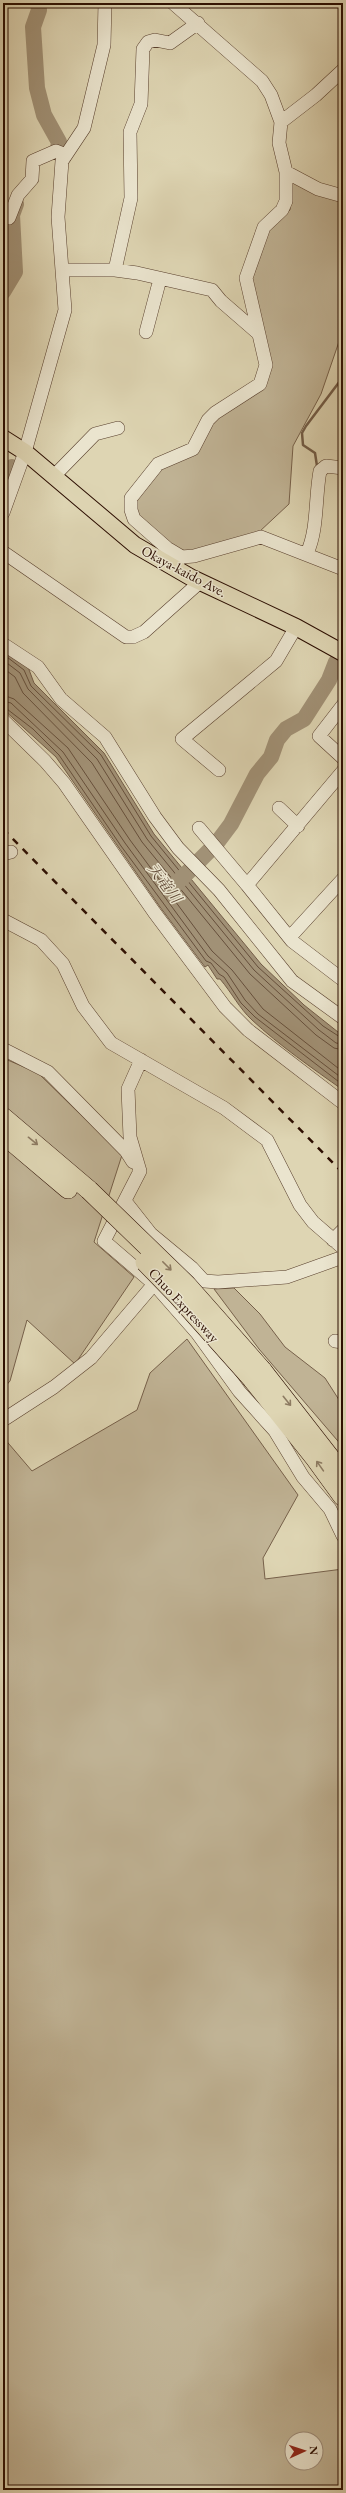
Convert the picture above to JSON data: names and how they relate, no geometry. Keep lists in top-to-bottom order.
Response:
{
  "streets": {
    "highway": ["Chuo Expressway"],
    "main road": ["Okaya-kaido Ave."]
  },
  "water": ["天竜川"],
  "north": "right"
}
